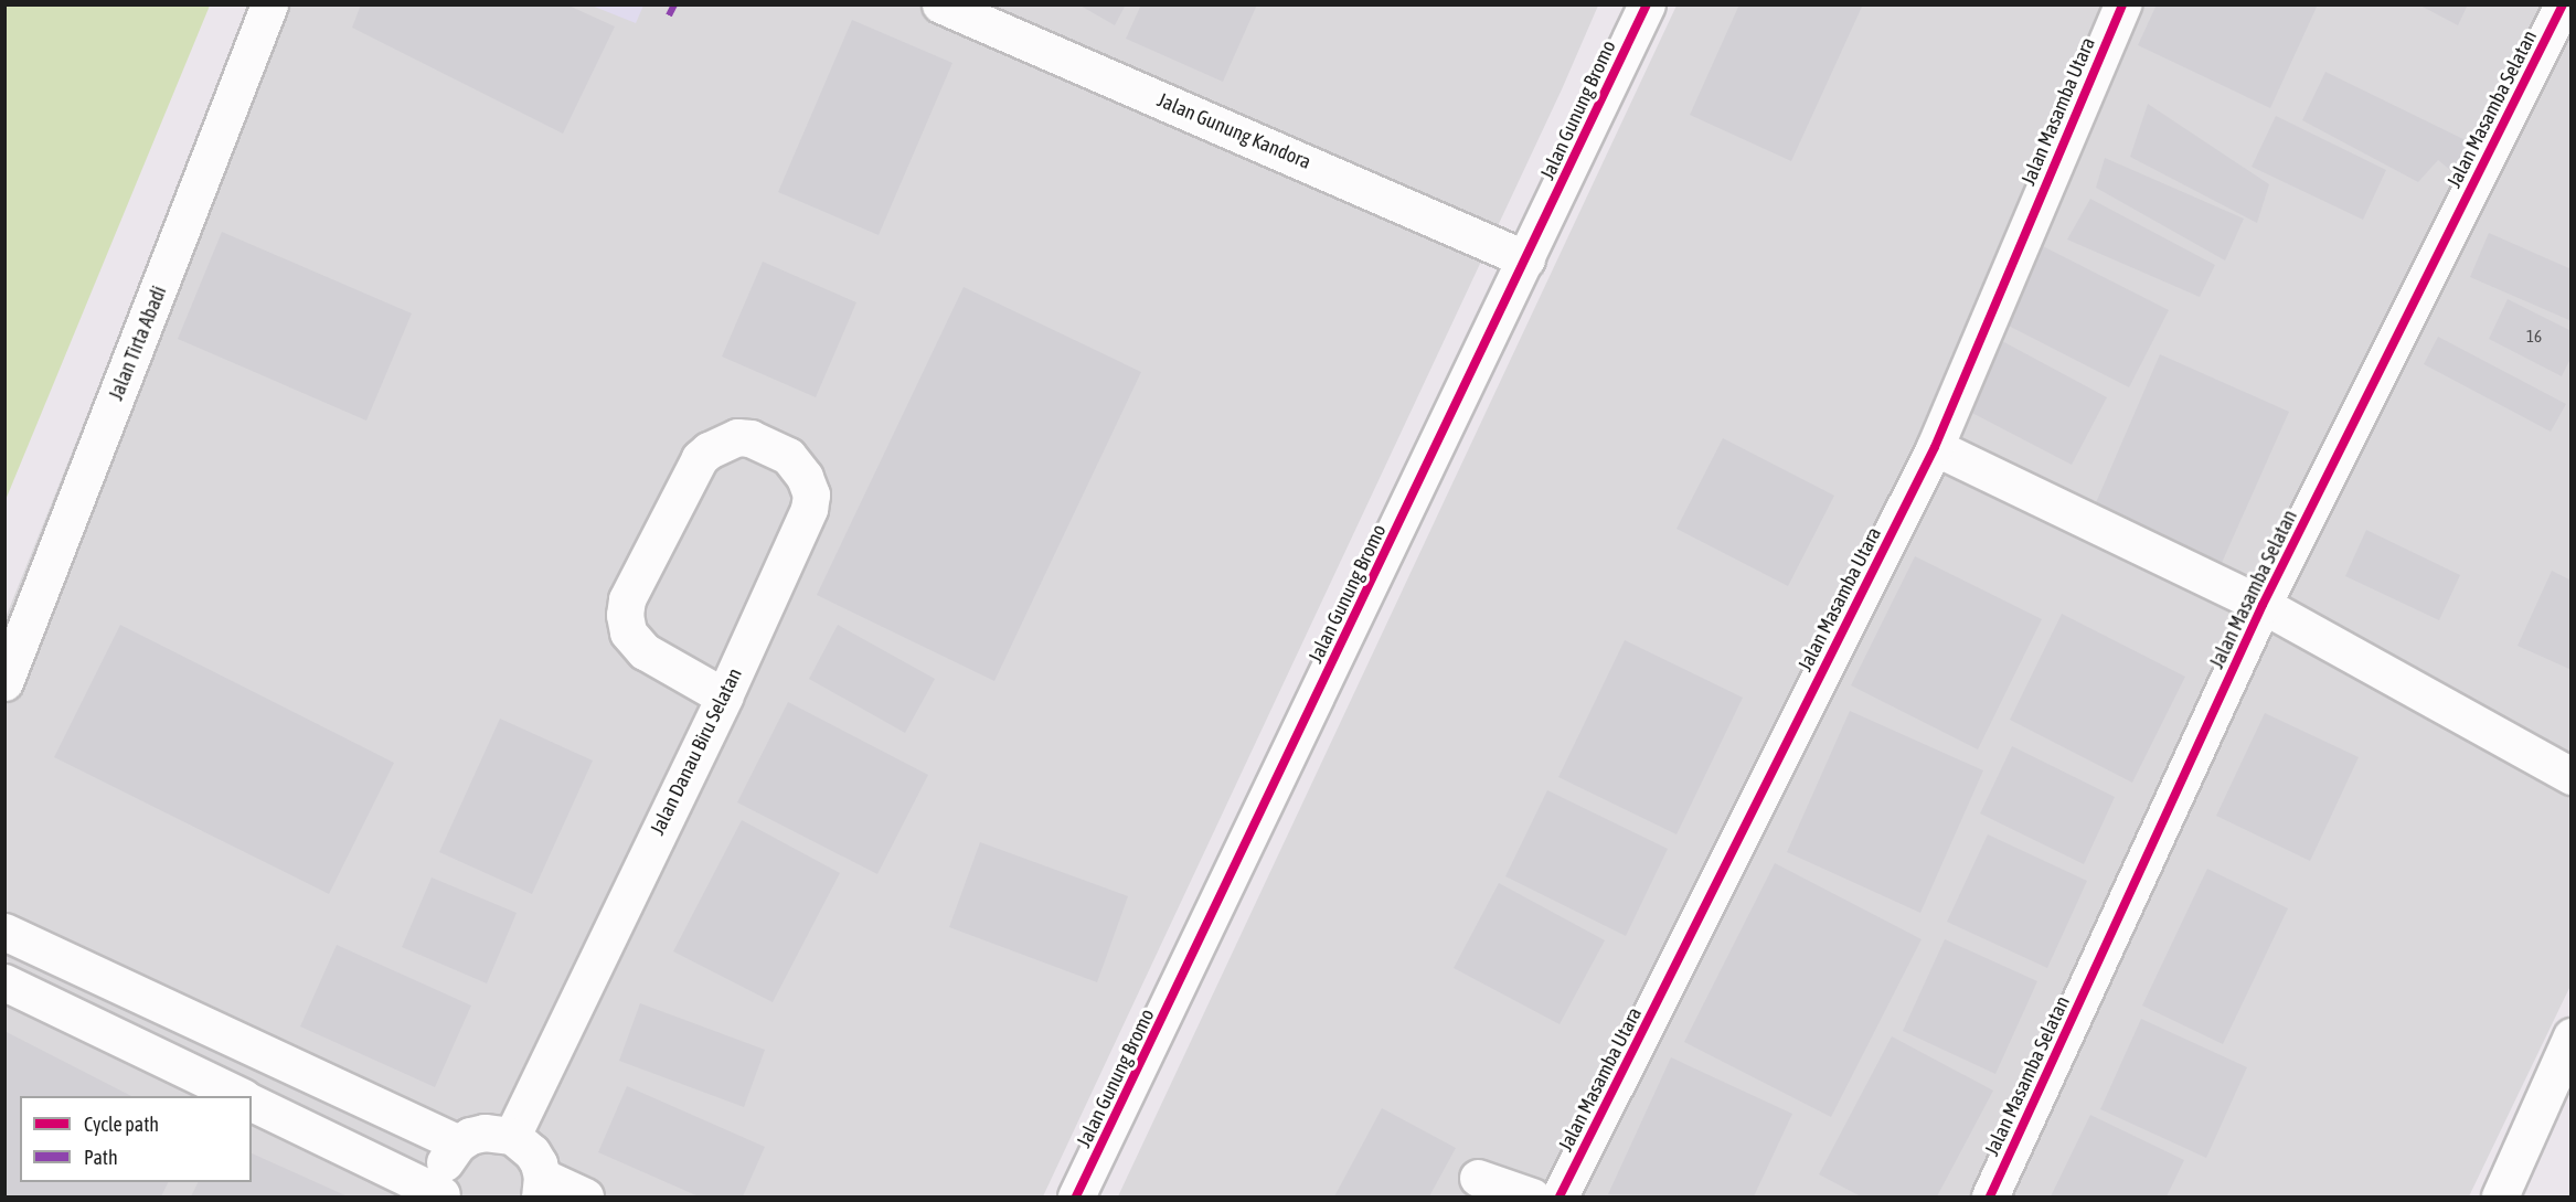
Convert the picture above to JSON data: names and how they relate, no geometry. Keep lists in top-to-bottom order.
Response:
{
  "streets": {
    "street": [
      "Jalan Masamba Selatan",
      "Jalan Gunung Bromo",
      "Jalan Masamba Utara",
      "Jalan Gunung Kandora",
      "Jalan Tirta Abadi",
      "Jalan Danau Biru Selatan"
    ]
  },
  "crossings": [
    ["Jalan Gunung Bromo", "Jalan Gunung Kandora"]
  ],
  "house_numbers": ["16"],
  "legend": ["Cycle path", "Path"]
}
